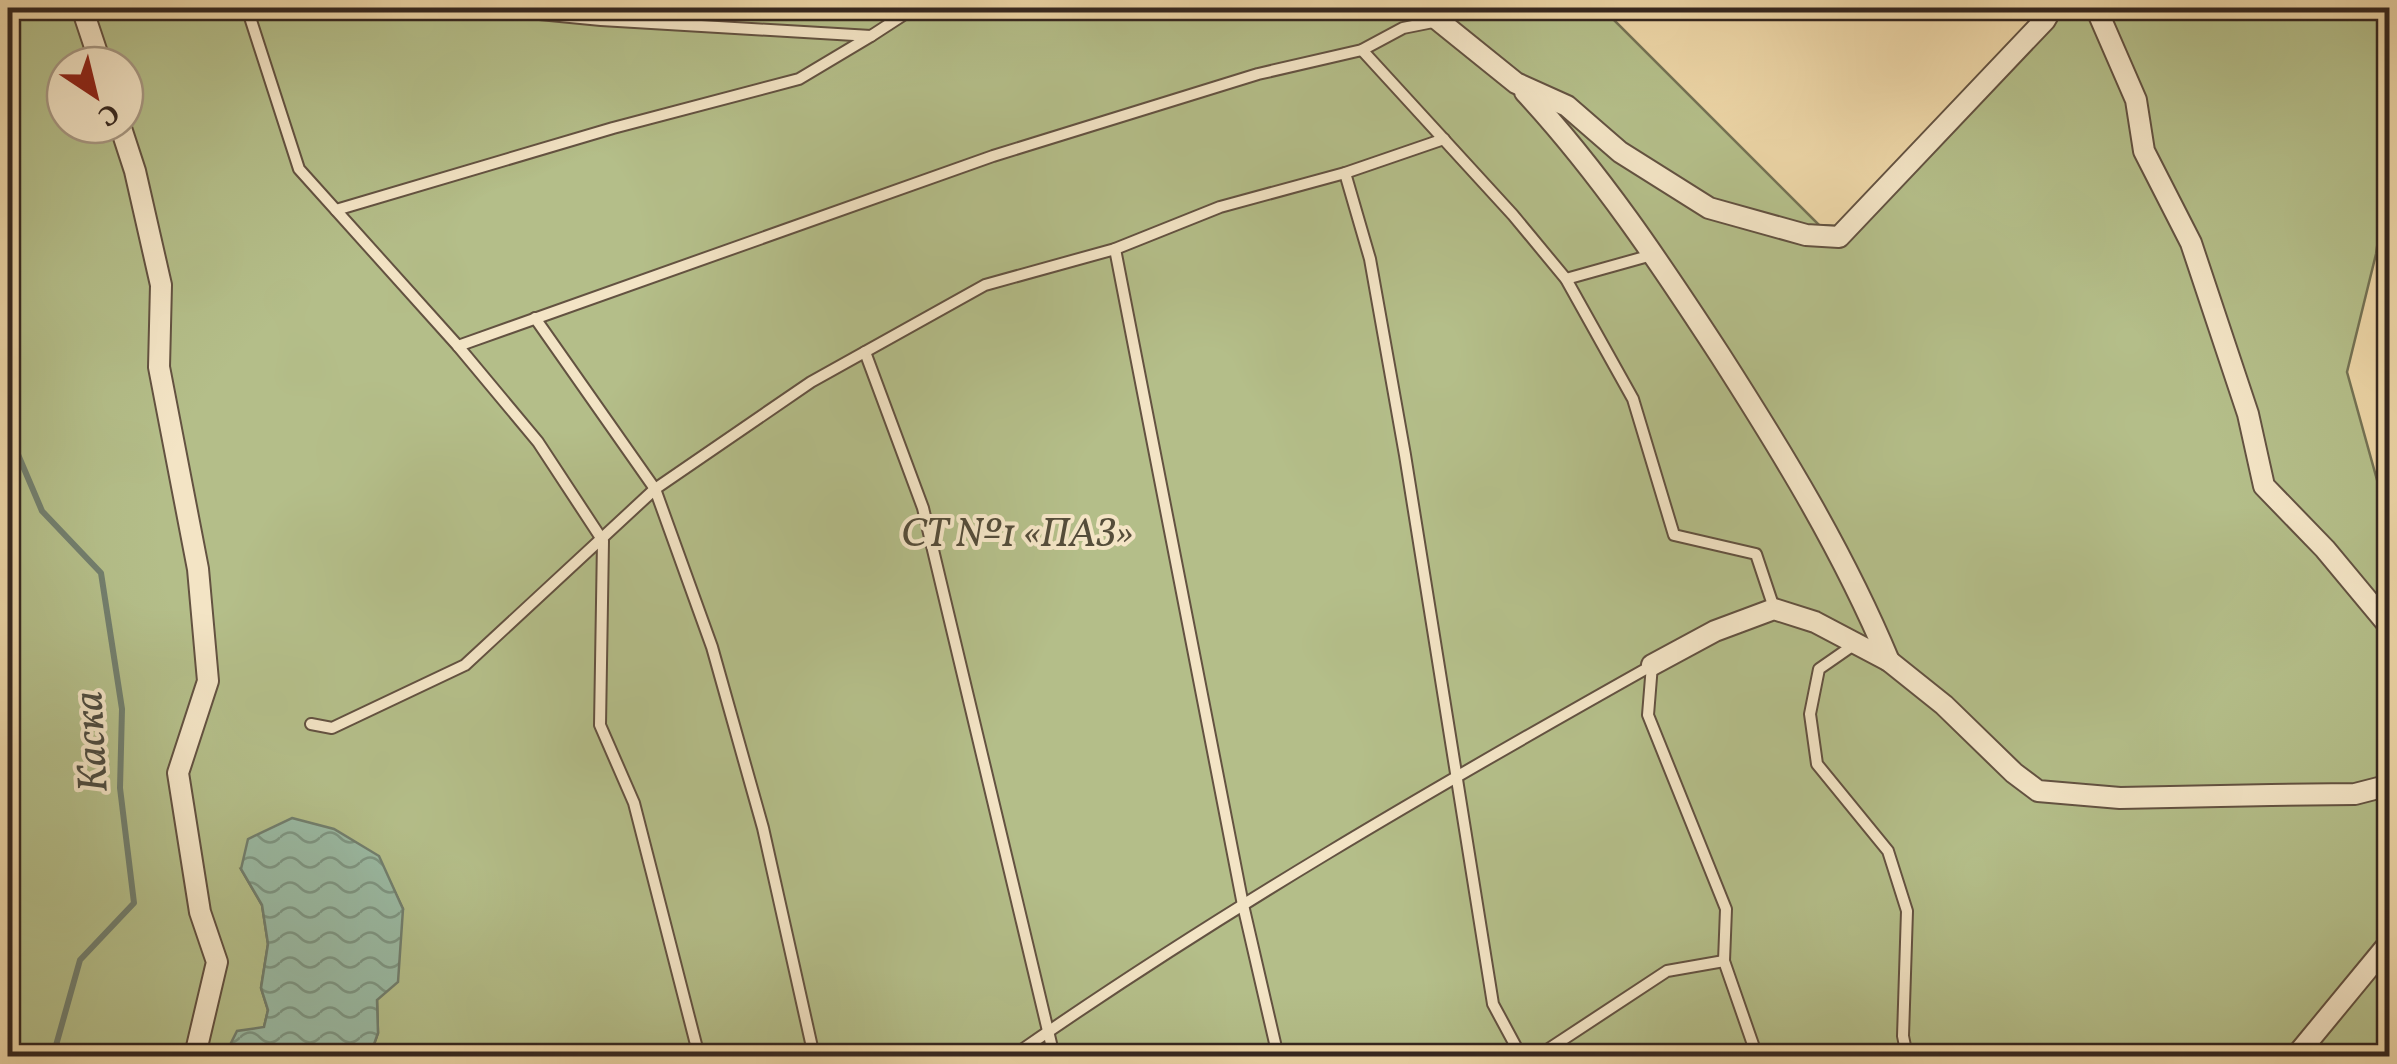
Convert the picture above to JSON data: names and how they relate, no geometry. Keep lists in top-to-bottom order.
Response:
{
  "water": ["Каска"],
  "parks": ["СТ №1 «ПАЗ»"],
  "north": "bottom right"
}
